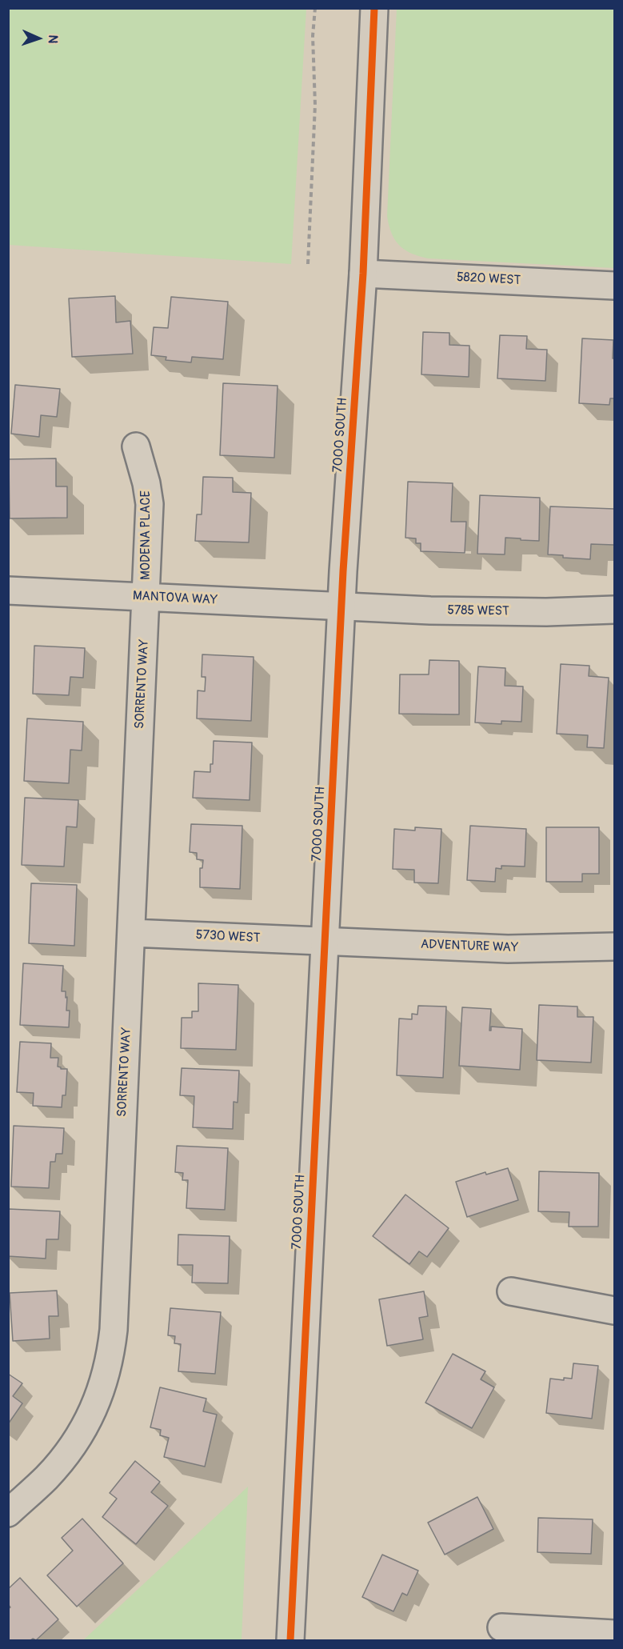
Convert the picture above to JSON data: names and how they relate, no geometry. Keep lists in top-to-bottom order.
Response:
{
  "streets": {
    "street": [
      "5820 WEST",
      "7000 SOUTH",
      "MODENA PLACE",
      "MANTOVA WAY",
      "5785 WEST",
      "SORRENTO WAY",
      "5730 WEST",
      "ADVENTURE WAY"
    ]
  },
  "crossings": [
    ["5820 WEST", "7000 SOUTH"],
    ["7000 SOUTH", "MANTOVA WAY"],
    ["7000 SOUTH", "5785 WEST"],
    ["7000 SOUTH", "5730 WEST"],
    ["7000 SOUTH", "ADVENTURE WAY"],
    ["MODENA PLACE", "MANTOVA WAY"],
    ["MODENA PLACE", "SORRENTO WAY"],
    ["MANTOVA WAY", "5785 WEST"],
    ["MANTOVA WAY", "SORRENTO WAY"],
    ["SORRENTO WAY", "5730 WEST"],
    ["5730 WEST", "ADVENTURE WAY"]
  ],
  "north": "right"
}
